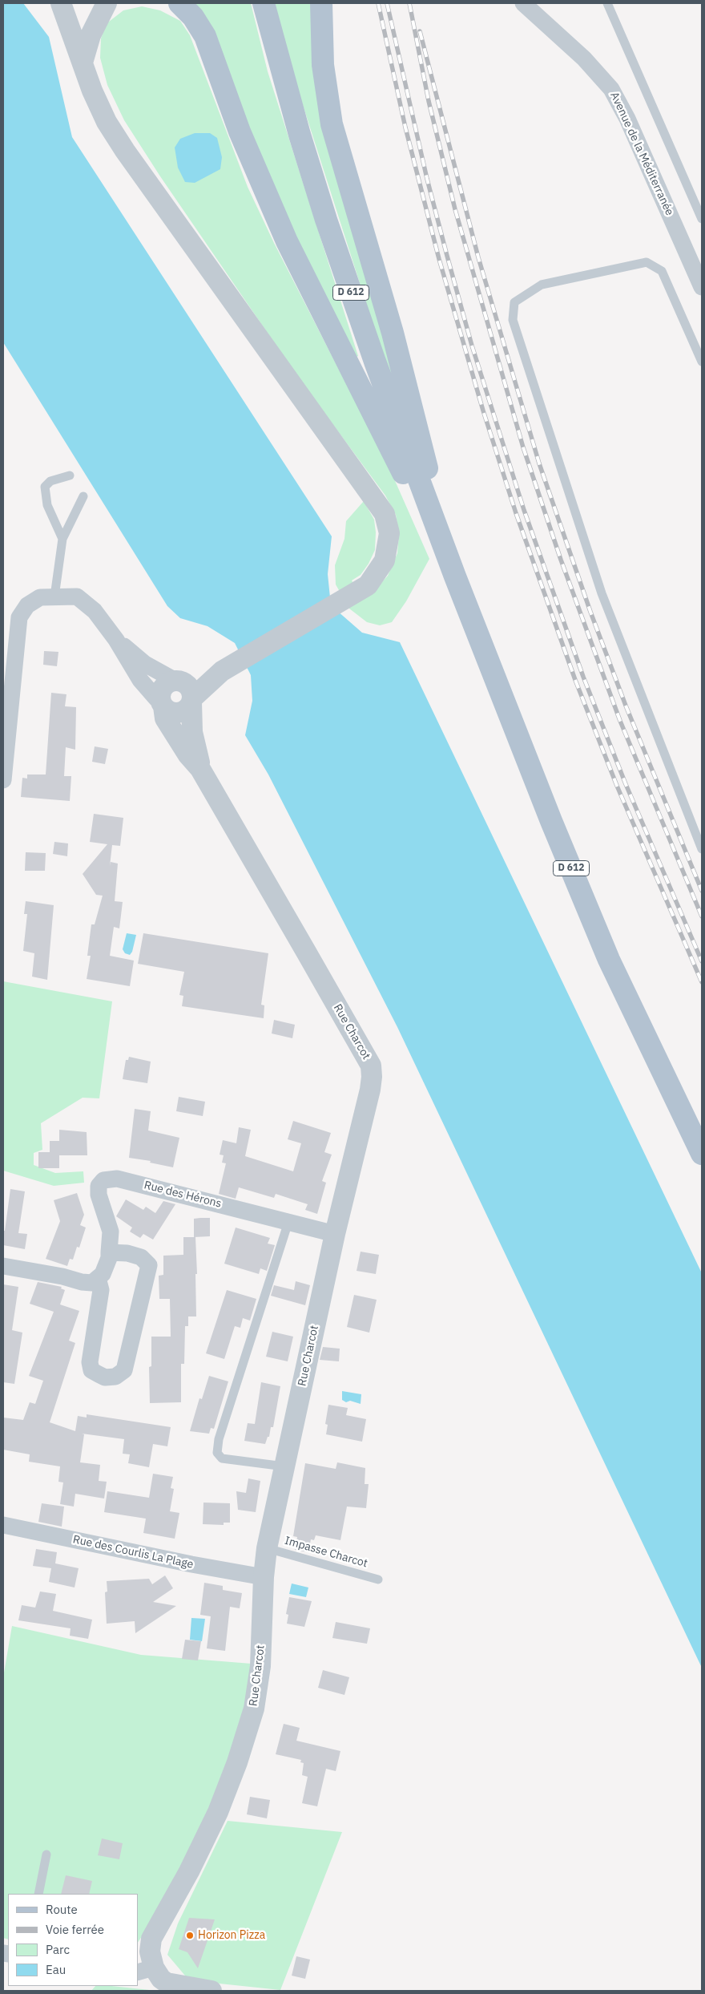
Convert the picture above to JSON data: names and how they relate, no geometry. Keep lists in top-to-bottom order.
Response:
{
  "streets": {
    "main road": ["D 612"],
    "street": [
      "Avenue de la Méditerranée",
      "Rue Charcot",
      "Rue des Hérons",
      "Rue des Courlis La Plage"
    ],
    "lane": ["Impasse Charcot"]
  },
  "crossings": [
    ["Rue Charcot", "Rue des Hérons"],
    ["Rue Charcot", "Rue des Courlis La Plage"],
    ["Rue Charcot", "Impasse Charcot"]
  ],
  "places": ["Horizon Pizza"],
  "legend": [
    "Route",
    "Voie ferrée",
    "Parc",
    "Eau"
  ]
}
